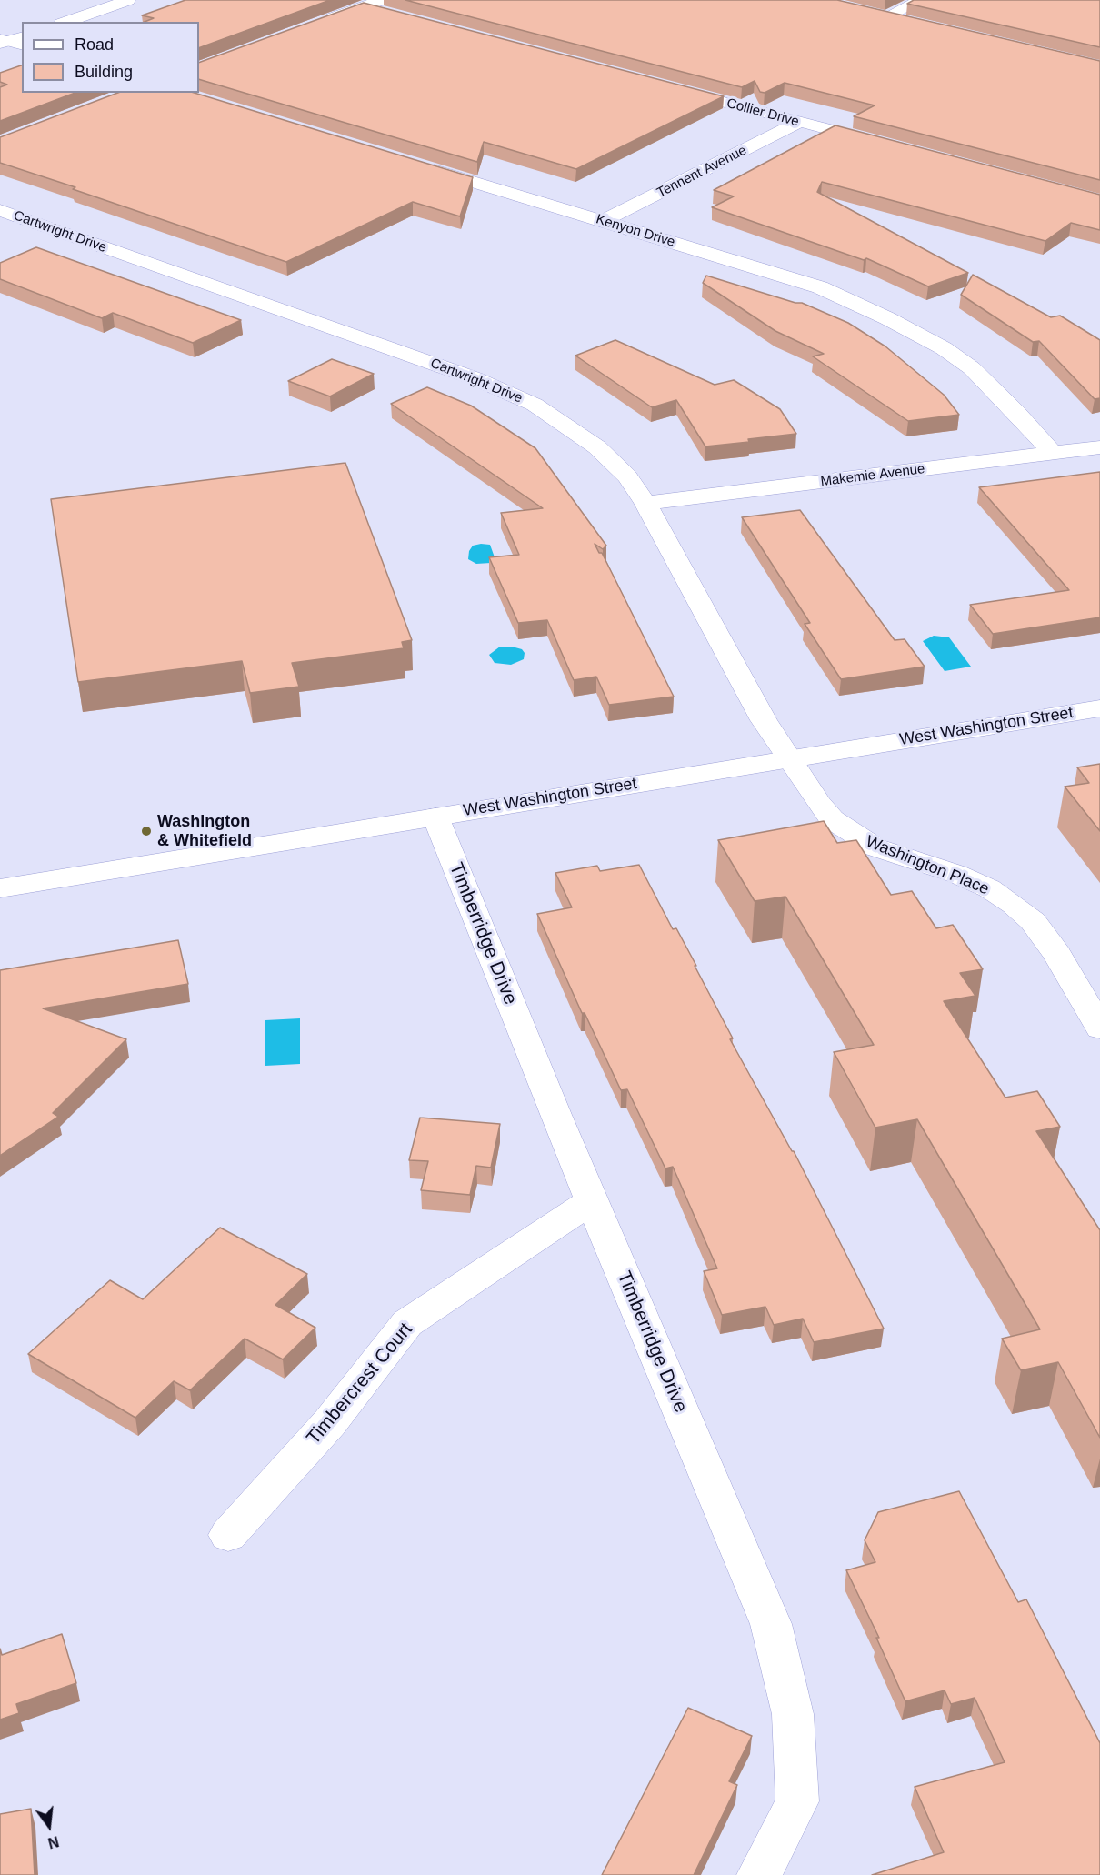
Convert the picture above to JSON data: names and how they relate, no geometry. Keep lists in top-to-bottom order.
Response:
{
  "streets": {
    "street": [
      "Collier Drive",
      "Tennent Avenue",
      "Kenyon Drive",
      "Cartwright Drive",
      "Makemie Avenue",
      "West Washington Street",
      "Washington Place",
      "Timberridge Drive",
      "Timbercrest Court"
    ]
  },
  "crossings": [
    ["Collier Drive", "Tennent Avenue"],
    ["Tennent Avenue", "Kenyon Drive"],
    ["Kenyon Drive", "Makemie Avenue"],
    ["Cartwright Drive", "Makemie Avenue"],
    ["Cartwright Drive", "West Washington Street"],
    ["Cartwright Drive", "Washington Place"],
    ["West Washington Street", "Washington Place"],
    ["West Washington Street", "Timberridge Drive"],
    ["Timberridge Drive", "Timbercrest Court"]
  ],
  "places": ["Washington & Whitefield"],
  "legend": ["Road", "Building"],
  "north": "bottom"
}
